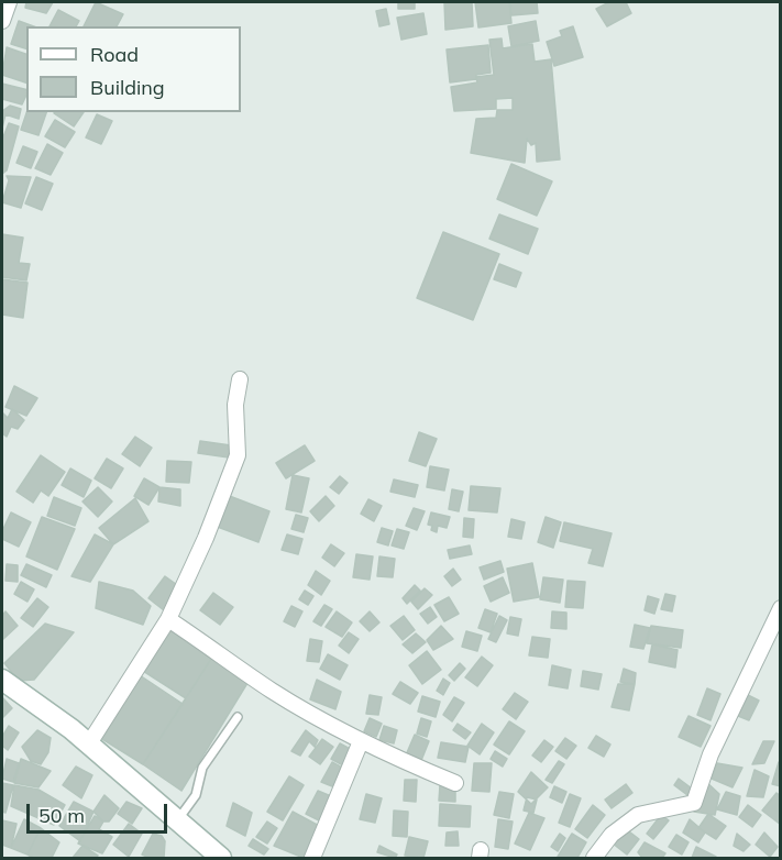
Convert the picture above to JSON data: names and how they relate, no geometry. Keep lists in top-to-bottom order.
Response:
{
  "legend": ["Road", "Building"],
  "scale_bar": "50 m"
}
